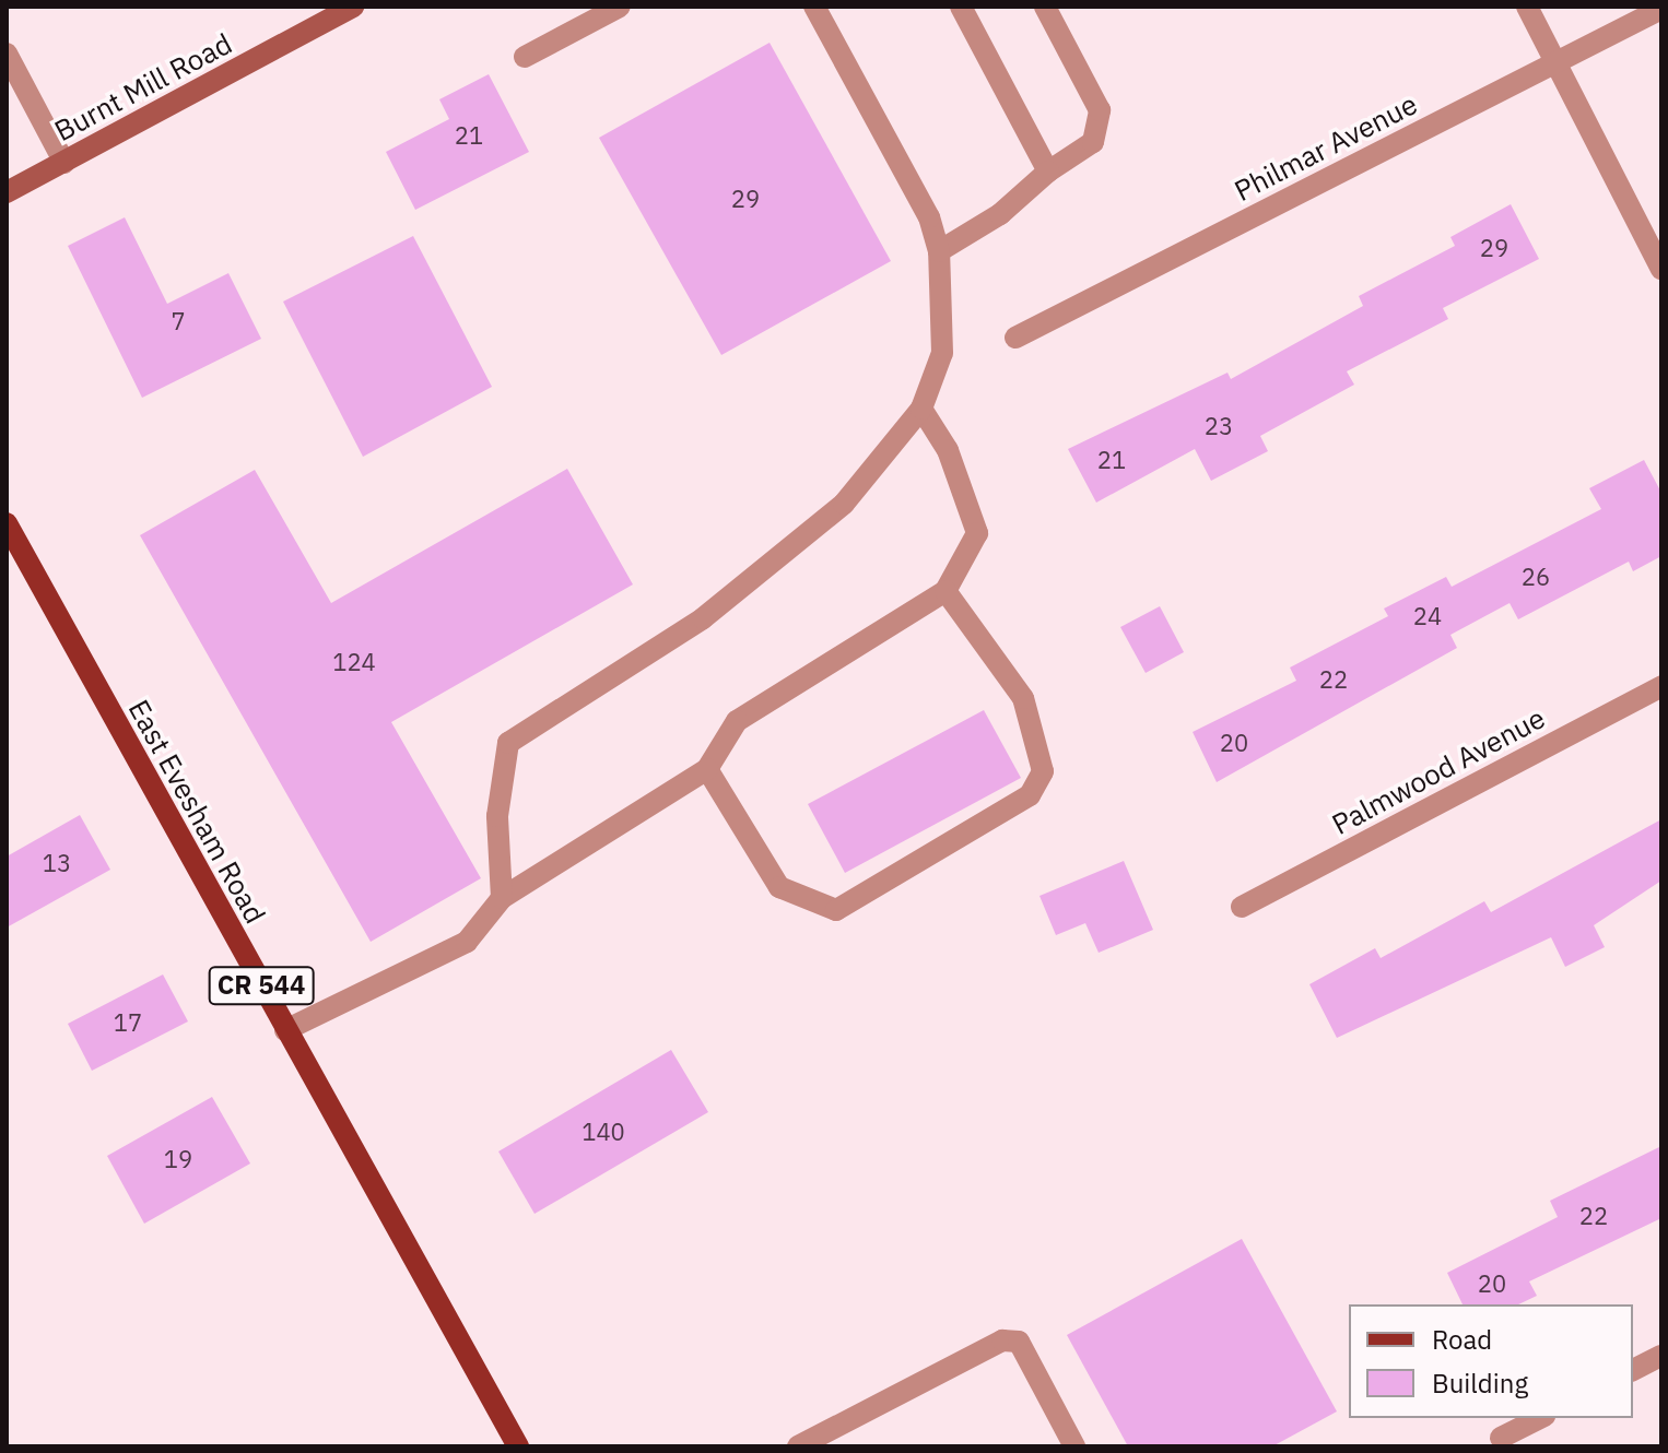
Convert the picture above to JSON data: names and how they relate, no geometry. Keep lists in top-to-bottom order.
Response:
{
  "streets": {
    "main road": ["Burnt Mill Road", "East Evesham Road", "CR 544"],
    "street": ["Philmar Avenue", "Palmwood Avenue"]
  },
  "house_numbers": [
    "21",
    "29",
    "29",
    "7",
    "23",
    "21",
    "26",
    "24",
    "124",
    "22",
    "20",
    "13",
    "17",
    "140",
    "19",
    "22",
    "20"
  ],
  "legend": ["Road", "Building"]
}
